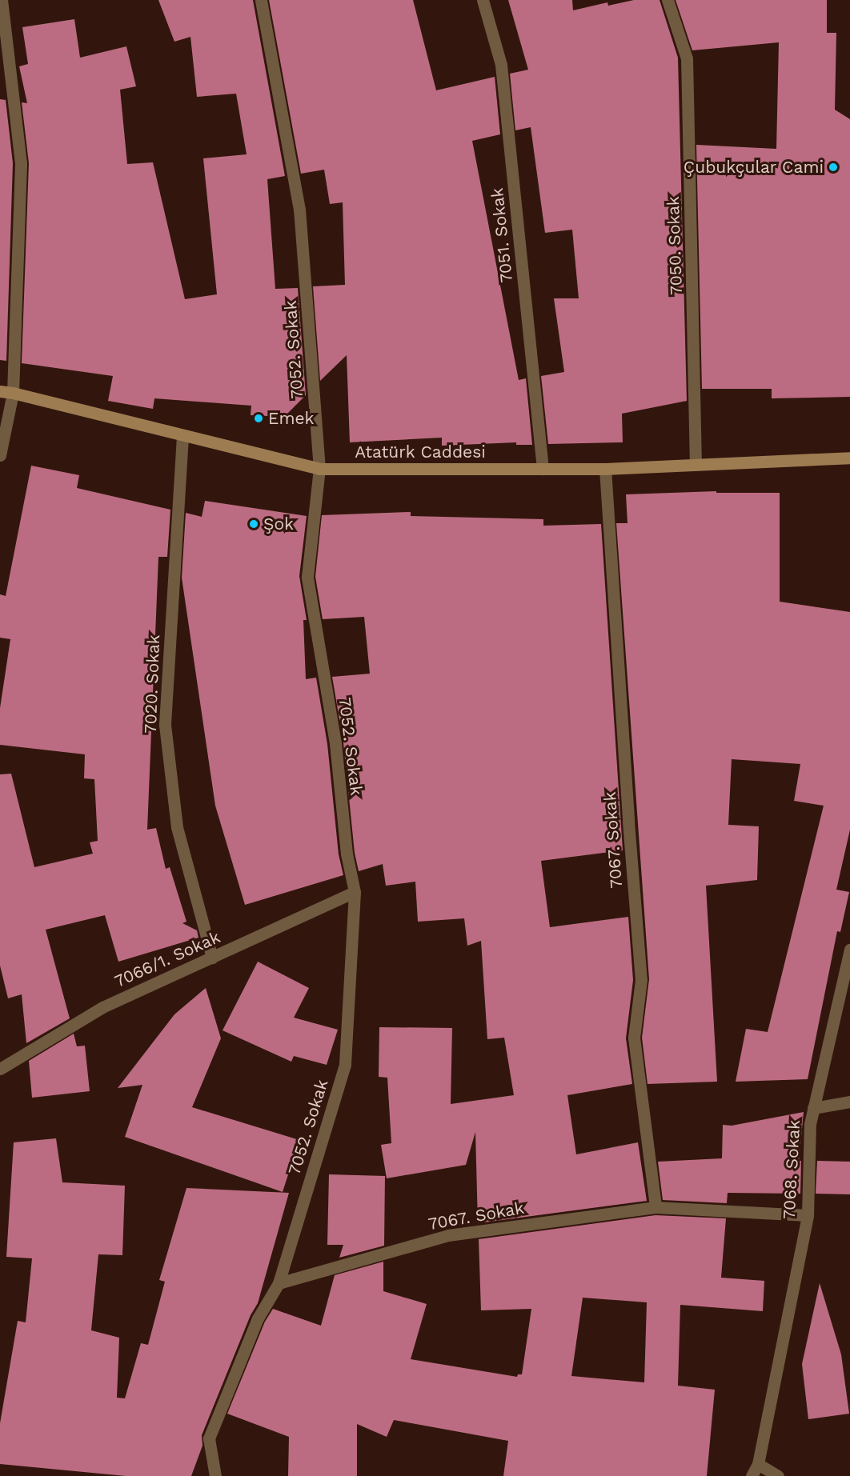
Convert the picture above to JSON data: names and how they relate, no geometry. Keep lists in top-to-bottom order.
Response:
{
  "streets": {
    "main road": ["Atatürk Caddesi"],
    "street": [
      "7051. Sokak",
      "7050. Sokak",
      "7052. Sokak",
      "7020. Sokak",
      "7067. Sokak",
      "7066/1. Sokak",
      "7068. Sokak"
    ]
  },
  "crossings": [
    ["7051. Sokak", "Atatürk Caddesi"],
    ["7050. Sokak", "Atatürk Caddesi"],
    ["7052. Sokak", "Atatürk Caddesi"],
    ["7052. Sokak", "7067. Sokak"],
    ["7052. Sokak", "7066/1. Sokak"],
    ["Atatürk Caddesi", "7020. Sokak"],
    ["Atatürk Caddesi", "7067. Sokak"],
    ["7020. Sokak", "7066/1. Sokak"],
    ["7067. Sokak", "7068. Sokak"]
  ],
  "places": ["Çubukçular Cami", "Emek", "Şok"]
}
